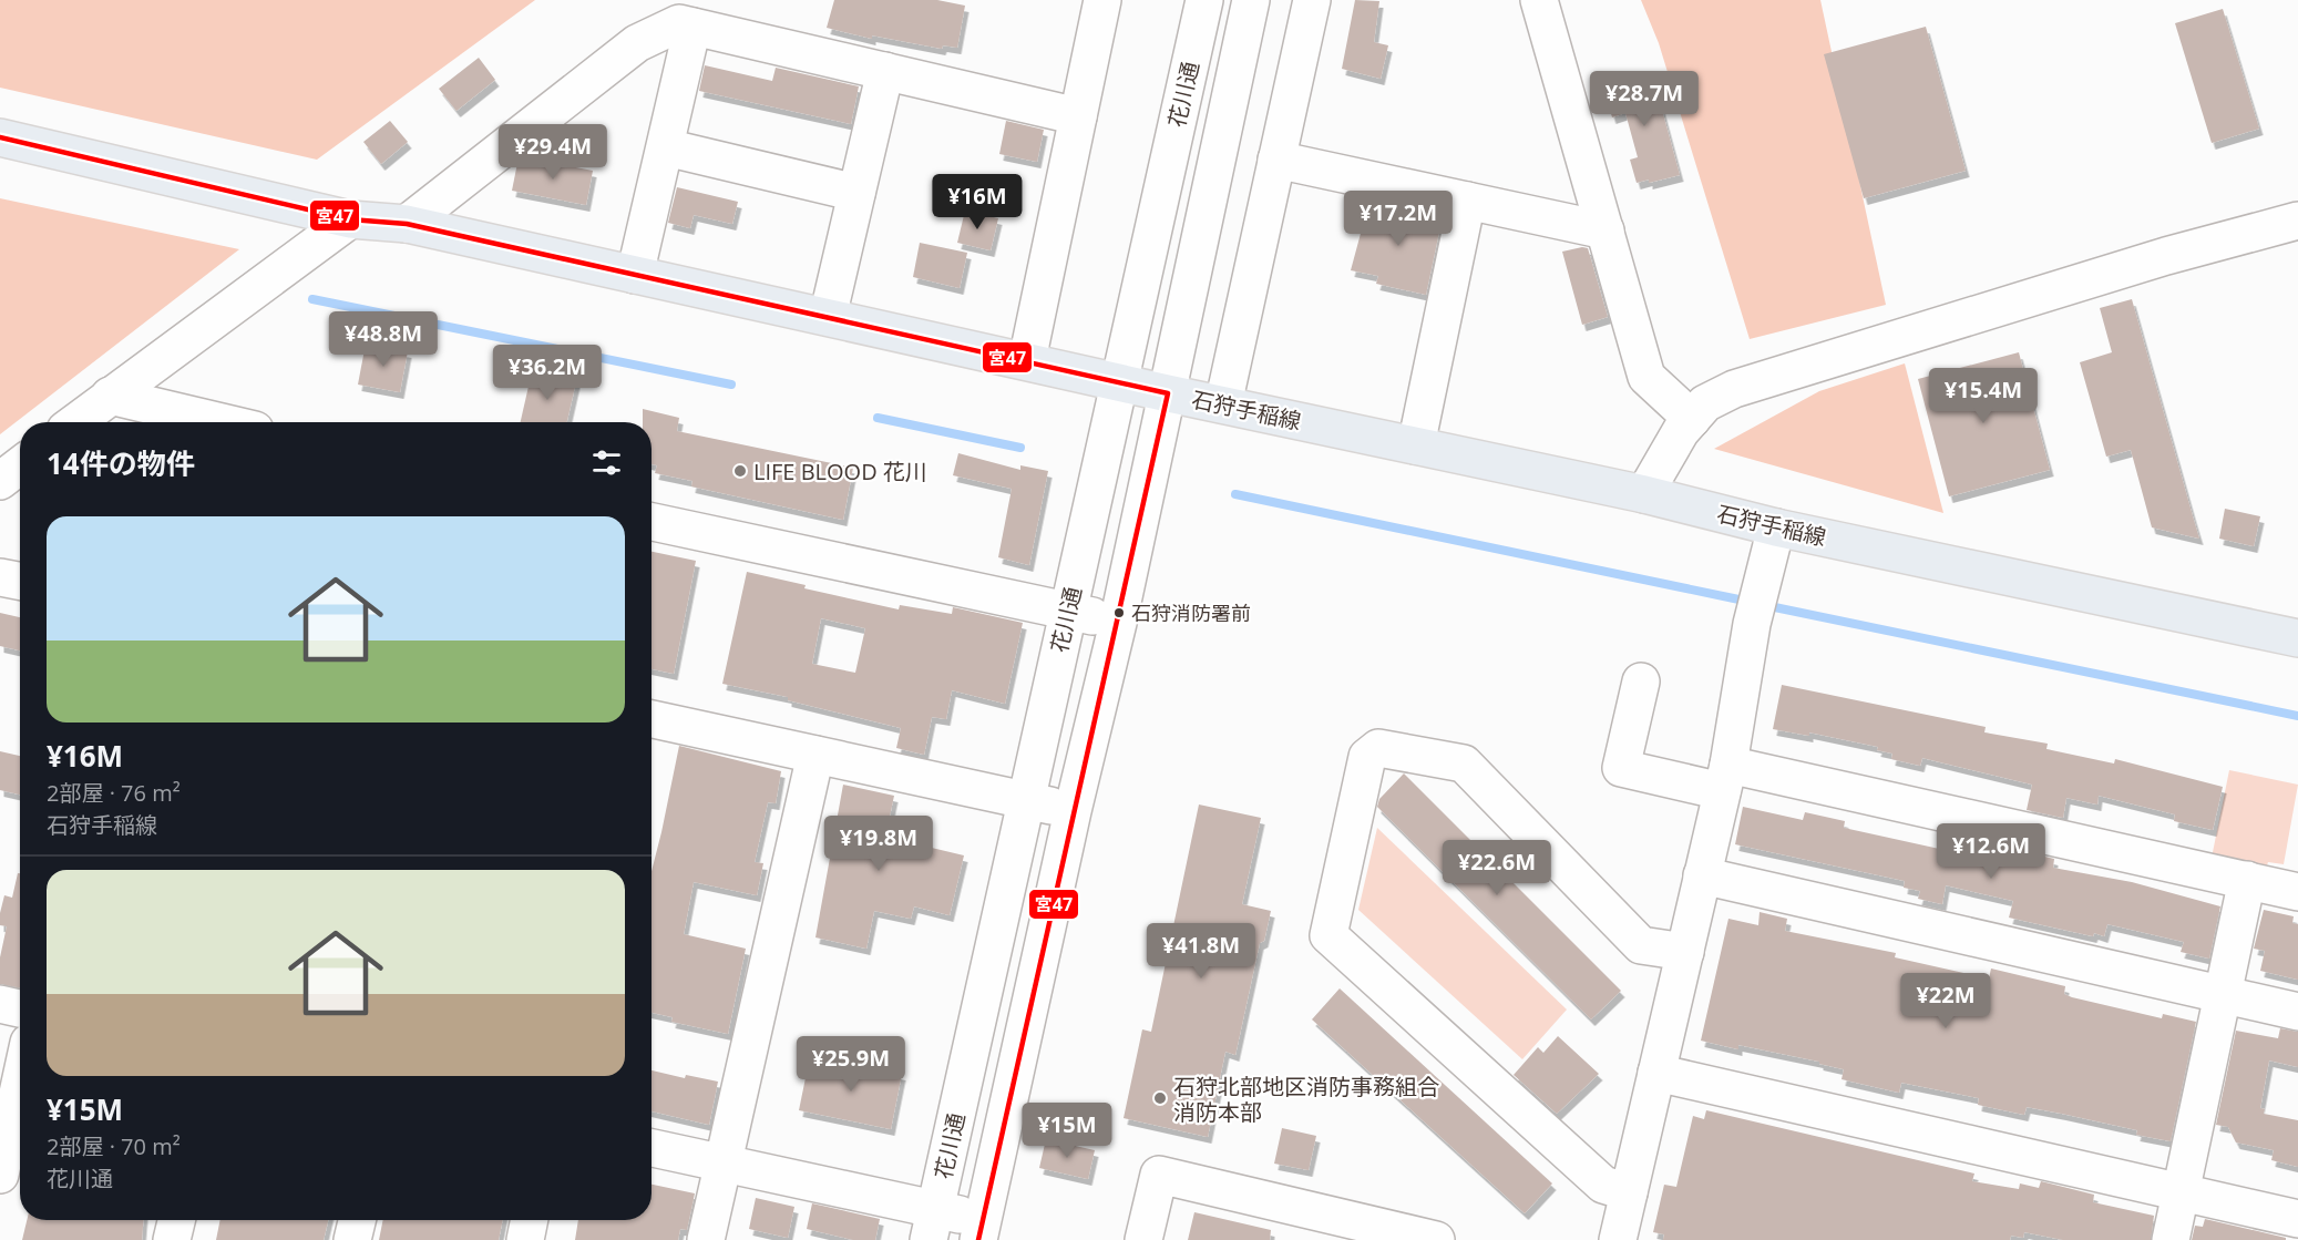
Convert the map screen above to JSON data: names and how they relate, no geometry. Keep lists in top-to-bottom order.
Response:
{
  "streets": {
    "main road": ["石狩手稲線"],
    "street": ["花川通"]
  },
  "crossings": [
    ["花川通", "石狩手稲線"]
  ],
  "places": ["LIFE BLOOD 花川", "石狩消防署前", "石狩北部地区消防事務組合 消防本部"],
  "lines": ["transit line 宮47"],
  "page": {
    "price": [
      "¥28.7M",
      "¥29.4M",
      "¥16M",
      "¥17.2M",
      "¥48.8M",
      "¥36.2M",
      "¥15.4M",
      "¥19.8M",
      "¥12.6M",
      "¥22.6M",
      "¥41.8M",
      "¥22M",
      "¥25.9M",
      "¥15M"
    ],
    "heading": "14件の物件",
    "list": [
      {
        "name": "¥16M",
        "note": "2部屋 · 76 m² · 石狩手稲線"
      },
      {
        "name": "¥15M",
        "note": "2部屋 · 70 m² · 花川通"
      }
    ]
  }
}
